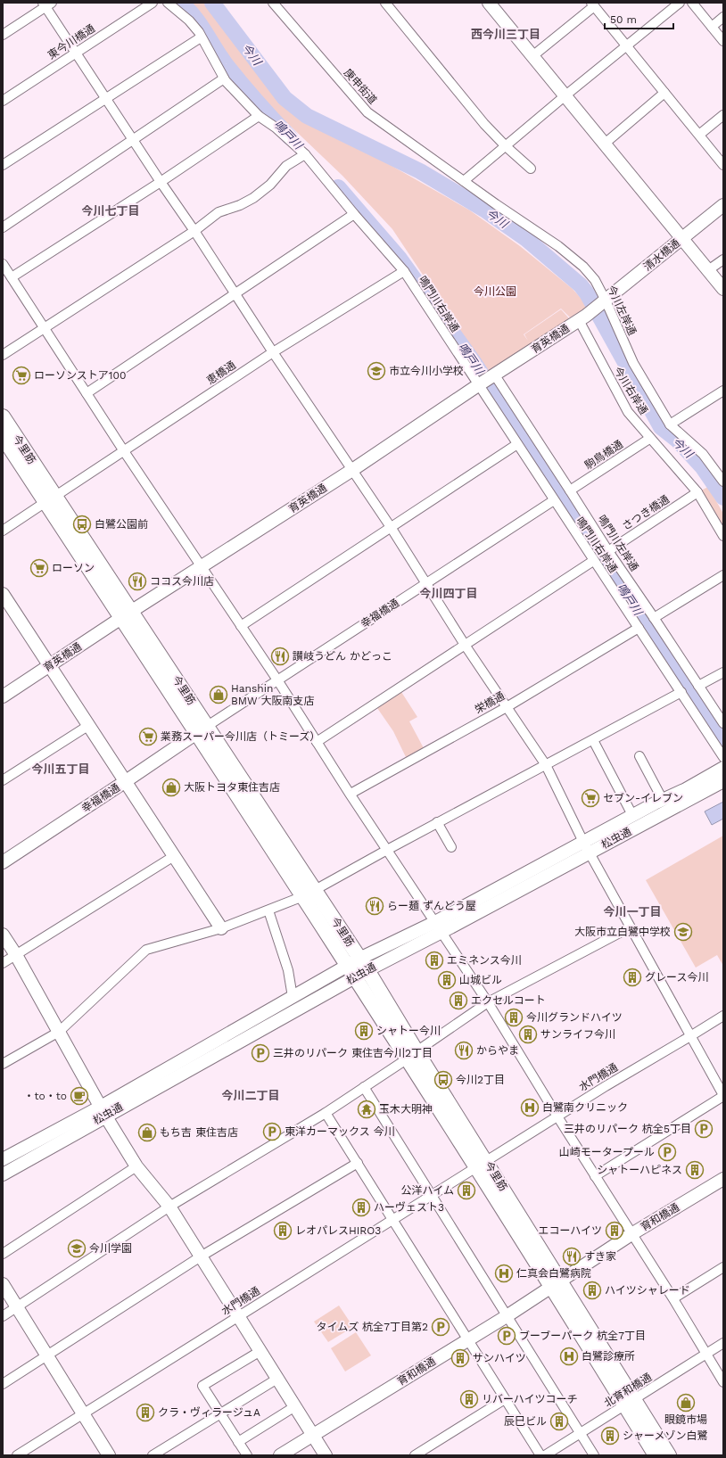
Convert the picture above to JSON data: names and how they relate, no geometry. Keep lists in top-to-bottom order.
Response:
{
  "streets": {
    "main road": ["今里筋"],
    "street": [
      "東今川橋通",
      "庚申街道",
      "清水橋通",
      "鳴門川右岸通",
      "今川左岸通",
      "育英橋通",
      "恵橋通",
      "今川右岸通",
      "駒鳥橋通",
      "さつき橋通",
      "鳴門川左岸通",
      "幸福橋通",
      "栄橋通",
      "松虫通",
      "水門橋通",
      "育和橋通",
      "北育和橋通"
    ]
  },
  "crossings": [
    ["庚申街道", "今川左岸通"],
    ["清水橋通", "今川左岸通"],
    ["清水橋通", "育英橋通"],
    ["鳴門川右岸通", "育英橋通"],
    ["鳴門川右岸通", "恵橋通"],
    ["鳴門川右岸通", "鳴門川左岸通"],
    ["鳴門川右岸通", "幸福橋通"],
    ["鳴門川右岸通", "栄橋通"],
    ["今川左岸通", "育英橋通"],
    ["育英橋通", "今川右岸通"],
    ["育英橋通", "今里筋"],
    ["育英橋通", "鳴門川左岸通"],
    ["恵橋通", "今里筋"],
    ["今川右岸通", "駒鳥橋通"],
    ["今川右岸通", "さつき橋通"],
    ["今里筋", "幸福橋通"],
    ["今里筋", "松虫通"],
    ["今里筋", "水門橋通"],
    ["今里筋", "育和橋通"],
    ["今里筋", "北育和橋通"],
    ["駒鳥橋通", "鳴門川左岸通"],
    ["さつき橋通", "鳴門川左岸通"]
  ],
  "districts": [
    "西今川三丁目",
    "今川七丁目",
    "今川四丁目",
    "今川五丁目",
    "今川一丁目",
    "今川二丁目"
  ],
  "water": ["今川", "鳴戸川"],
  "parks": ["今川公園"],
  "places": {
    "school or university": ["市立今川小学校", "大阪市立白鷺中学校", "今川学園"],
    "supermarket": [
      "ローソンストア100",
      "ローソン",
      "業務スーパー今川店（トミーズ）",
      "セブン-イレブン"
    ],
    "bus stop": ["白鷺公園前", "今川2丁目"],
    "restaurant": [
      "ココス今川店",
      "讃岐うどん かどっこ",
      "らー麺 ずんどう屋",
      "からやま",
      "すき家"
    ],
    "shop": [
      "Hanshin BMW 大阪南支店",
      "大阪トヨタ東住吉店",
      "もち吉 東住吉店",
      "眼鏡市場"
    ],
    "building": [
      "エミネンス今川",
      "グレース今川",
      "山城ビル",
      "エクセルコート",
      "今川グランドハイツ",
      "シャトー今川",
      "サンライフ今川",
      "シャトーハピネス",
      "公洋ハイム",
      "ハーヴェスト3",
      "レオパレスHIRO3",
      "エコーハイツ",
      "ハイツシャレード",
      "サンハイツ",
      "リバーハイツコーチ",
      "クラ・ヴィラージュA",
      "辰巳ビル",
      "シャーメゾン白鷺"
    ],
    "parking": [
      "三井のリパーク 東住吉今川2丁目",
      "三井のリパーク 杭全5丁目",
      "東洋カーマックス 今川",
      "山崎モータープール",
      "タイムズ 杭全7丁目第2",
      "ブーブーパーク 杭全7丁目"
    ],
    "cafe": ["・to・to"],
    "hospital": ["白鷺南クリニック", "仁真会白鷺病院", "白鷺診療所"],
    "temple": ["玉木大明神"]
  },
  "scale_bar": "50 m"
}
